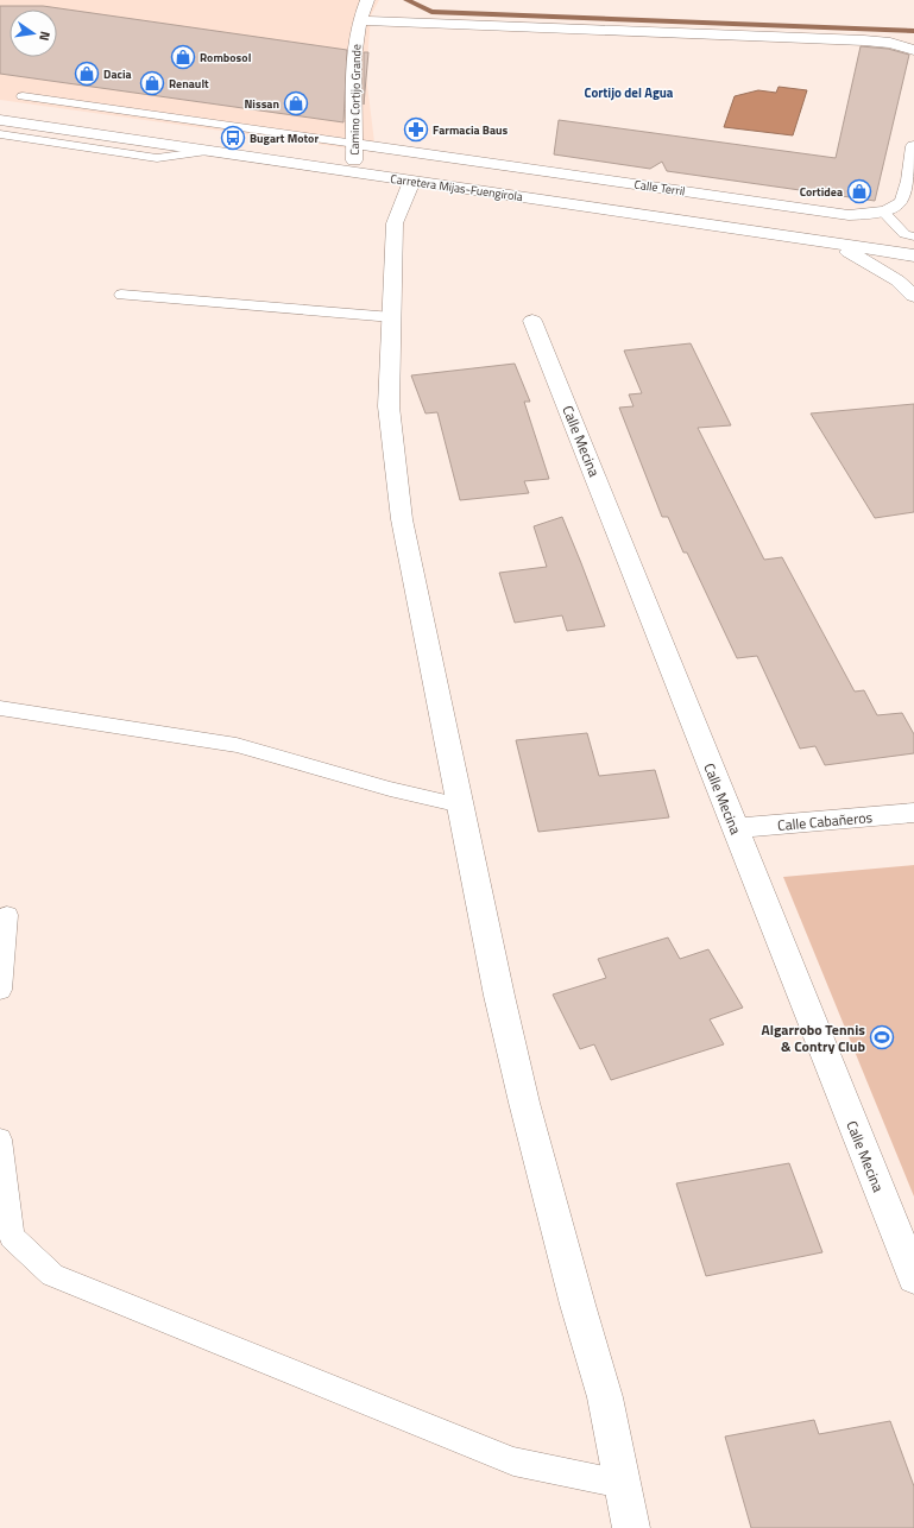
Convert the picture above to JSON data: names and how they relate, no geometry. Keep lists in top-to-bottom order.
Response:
{
  "streets": {
    "street": [
      "Camino Cortijo Grande",
      "Carretera Mijas-Fuengirola",
      "Calle Terril",
      "Calle Mecina",
      "Calle Cabañeros"
    ]
  },
  "crossings": [
    ["Camino Cortijo Grande", "Carretera Mijas-Fuengirola"],
    ["Camino Cortijo Grande", "Calle Terril"],
    ["Calle Mecina", "Calle Cabañeros"]
  ],
  "districts": ["Cortijo del Agua"],
  "places": {
    "shop": [
      "Rombosol",
      "Dacia",
      "Renault",
      "Nissan",
      "Cortidea"
    ],
    "pharmacy": ["Farmacia Baus"],
    "bus stop": ["Bugart Motor"],
    "sports": ["Algarrobo Tennis & Contry Club"]
  },
  "north": "right"
}
